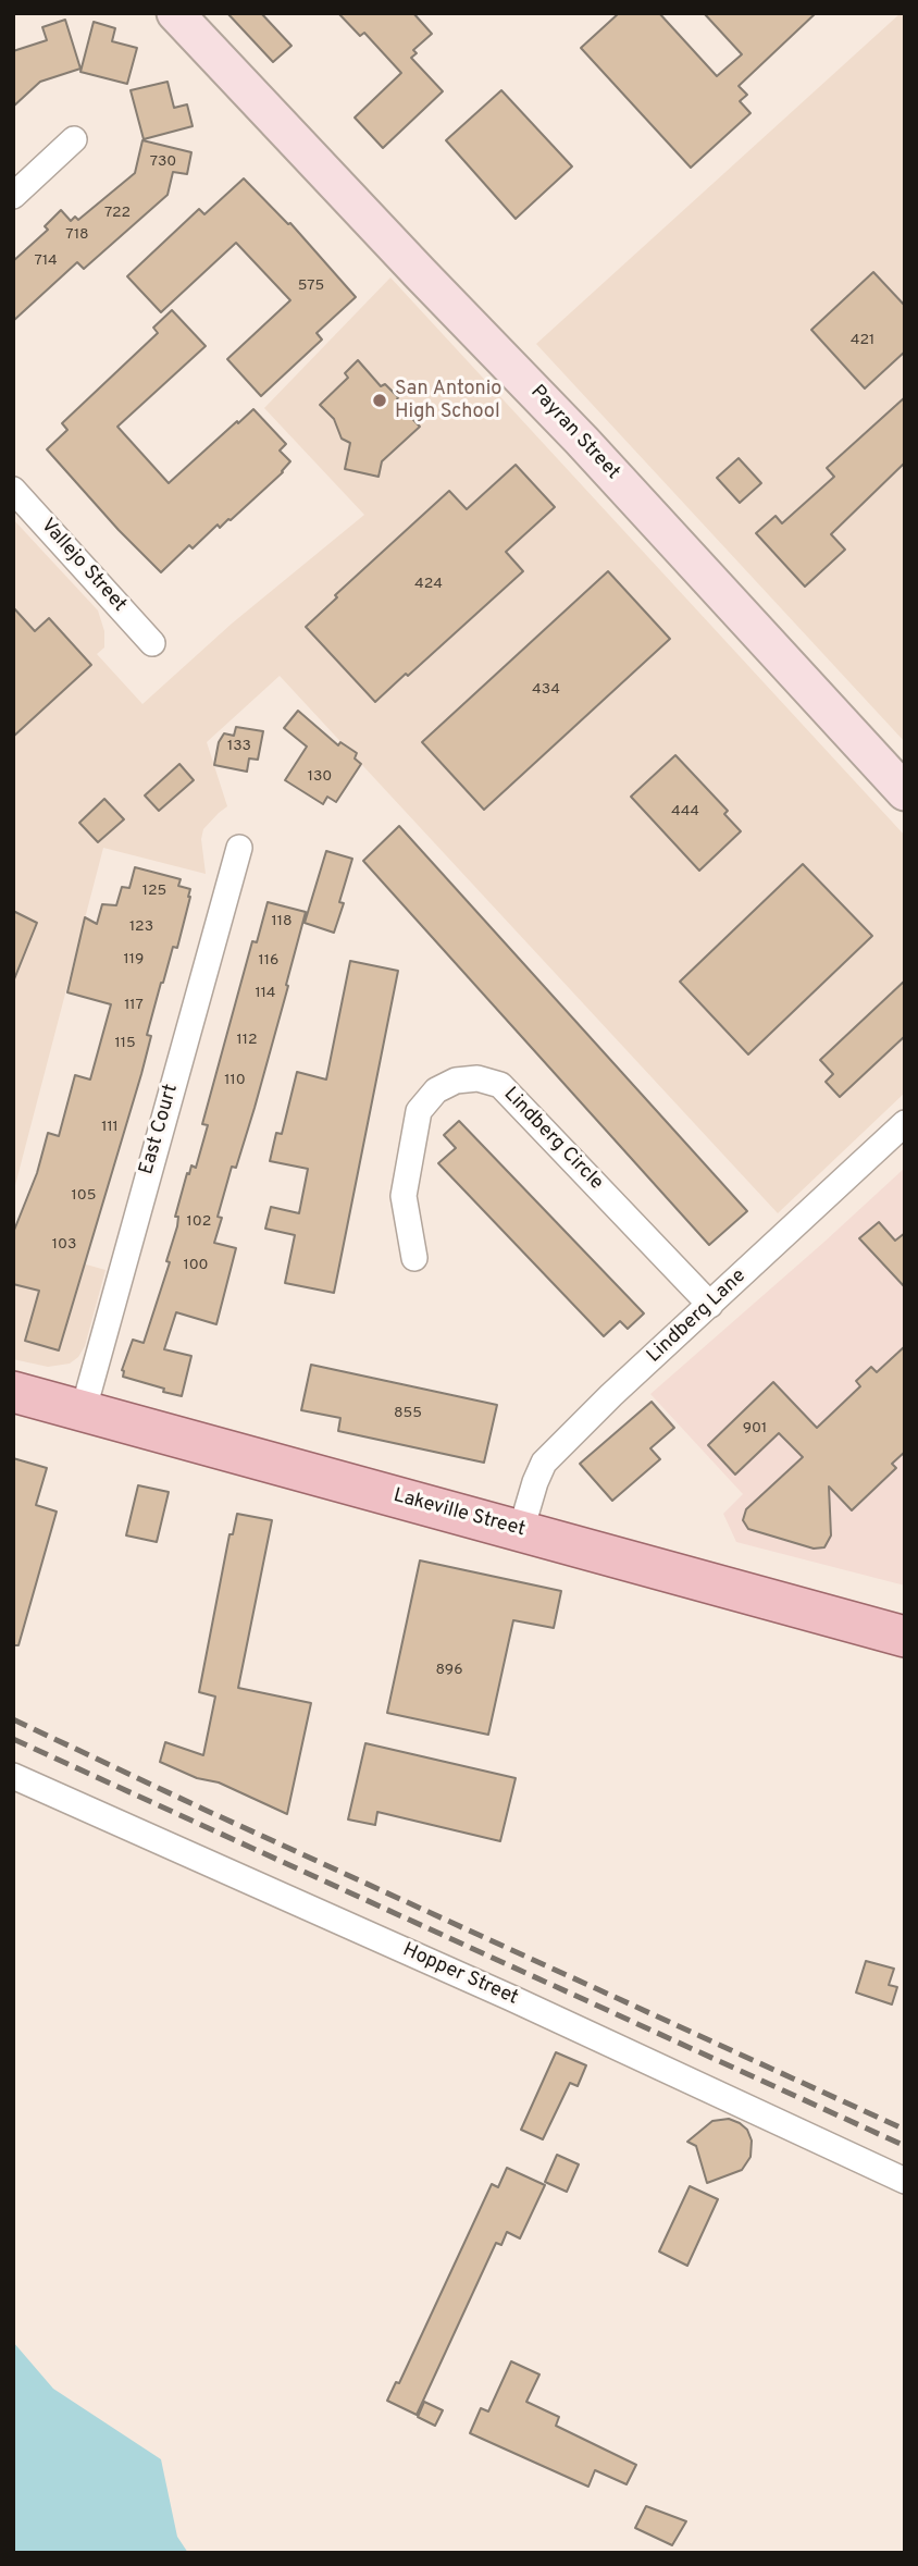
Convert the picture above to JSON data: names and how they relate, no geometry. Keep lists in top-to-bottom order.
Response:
{
  "streets": {
    "main road": ["Payran Street", "Lakeville Street"],
    "street": [
      "Vallejo Street",
      "East Court",
      "Lindberg Circle",
      "Lindberg Lane",
      "Hopper Street"
    ]
  },
  "crossings": [
    ["East Court", "Lakeville Street"],
    ["Lindberg Circle", "Lindberg Lane"],
    ["Lindberg Lane", "Lakeville Street"]
  ],
  "places": ["San Antonio High School"],
  "house_numbers": [
    "730",
    "722",
    "718",
    "714",
    "575",
    "421",
    "424",
    "434",
    "133",
    "130",
    "444",
    "125",
    "118",
    "123",
    "119",
    "116",
    "114",
    "117",
    "112",
    "115",
    "110",
    "111",
    "105",
    "102",
    "103",
    "100",
    "855",
    "901",
    "896"
  ]
}
